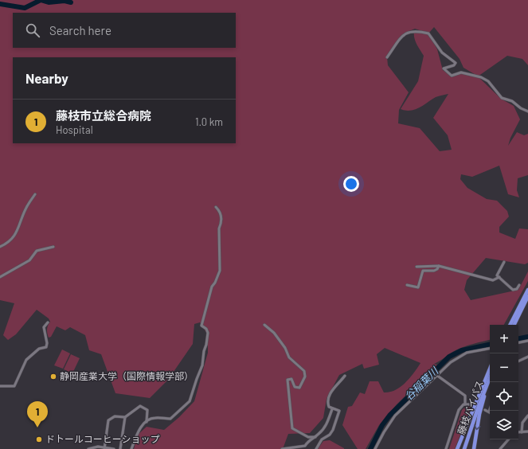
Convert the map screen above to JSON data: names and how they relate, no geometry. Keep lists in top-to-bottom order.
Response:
{
  "streets": {
    "highway": ["藤枝バイパス"]
  },
  "water": ["谷稲葉川"],
  "places": ["静岡産業大学（国際情報学部）", "ドトールコーヒーショップ"],
  "page": {
    "search": "Search here",
    "heading": "Nearby",
    "list": [
      {
        "mark": "1",
        "name": "藤枝市立総合病院",
        "note": "Hospital",
        "value": "1.0 km"
      }
    ],
    "map_buttons": ["+", "−"],
    "pins": "1"
  }
}
